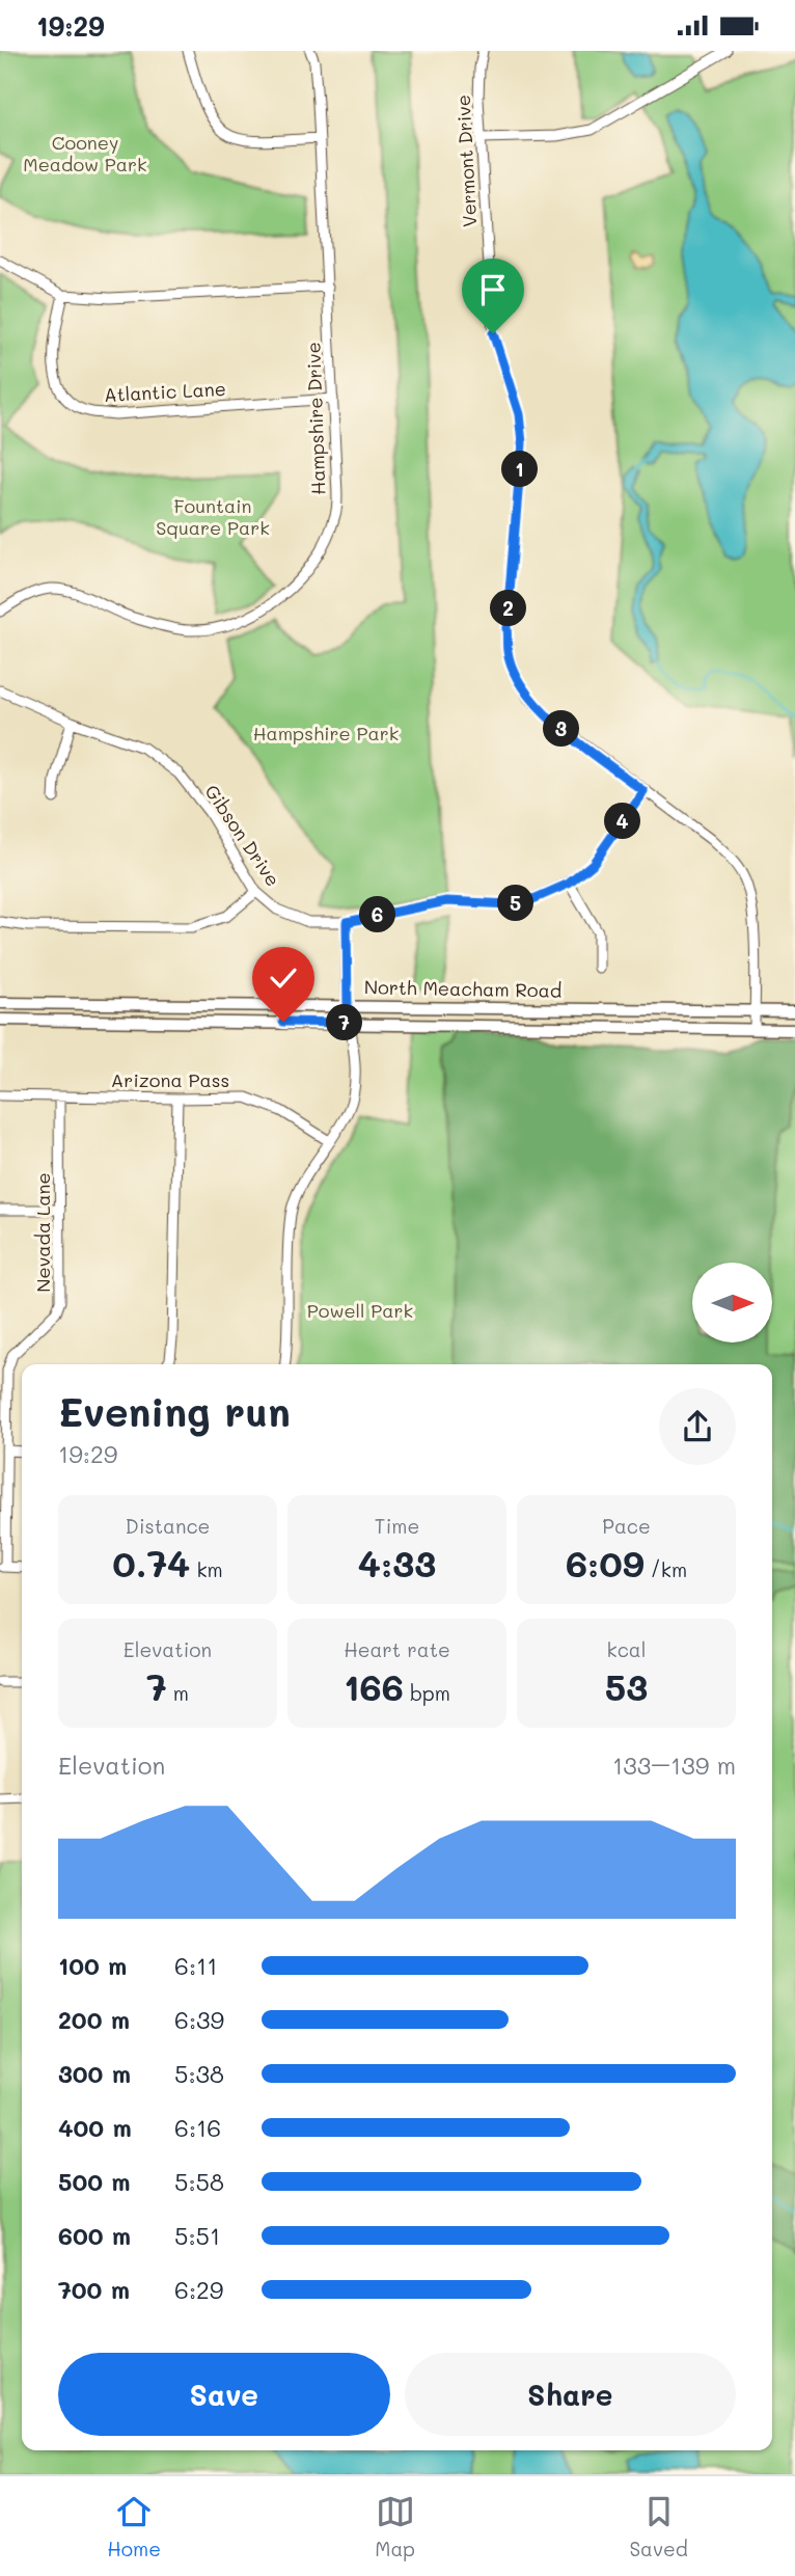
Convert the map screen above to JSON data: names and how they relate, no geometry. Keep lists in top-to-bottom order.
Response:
{
  "streets": {
    "main road": ["North Meacham Road"],
    "street": [
      "Vermont Drive",
      "Atlantic Lane",
      "Hampshire Drive",
      "Gibson Drive",
      "Arizona Pass",
      "Nevada Lane"
    ]
  },
  "crossings": [
    ["Vermont Drive", "Gibson Drive"],
    ["Vermont Drive", "North Meacham Road"],
    ["Atlantic Lane", "Hampshire Drive"],
    ["Arizona Pass", "Nevada Lane"]
  ],
  "parks": [
    "Cooney Meadow Park",
    "Fountain Square Park",
    "Hampshire Park",
    "Powell Park"
  ],
  "north": "right",
  "page": {
    "status": "19:29",
    "pins": [
      "1",
      "2",
      "3",
      "4",
      "5",
      "6",
      "7"
    ],
    "heading": ["Evening run", "19:29"],
    "stats": [
      ["Distance", "0.74 km"],
      ["Time", "4:33"],
      ["Pace", "6:09 /km"],
      ["Elevation", "7 m"],
      ["Heart rate", "166 bpm"],
      ["kcal", "53"]
    ],
    "chart": ["Elevation", "133–139 m"],
    "list": [
      {
        "name": "100 m",
        "note": "6:11"
      },
      {
        "name": "200 m",
        "note": "6:39"
      },
      {
        "name": "300 m",
        "note": "5:38"
      },
      {
        "name": "400 m",
        "note": "6:16"
      },
      {
        "name": "500 m",
        "note": "5:58"
      },
      {
        "name": "600 m",
        "note": "5:51"
      },
      {
        "name": "700 m",
        "note": "6:29"
      }
    ],
    "buttons": ["Save", "Share"],
    "tabs": ["Home", "Map", "Saved"]
  }
}
